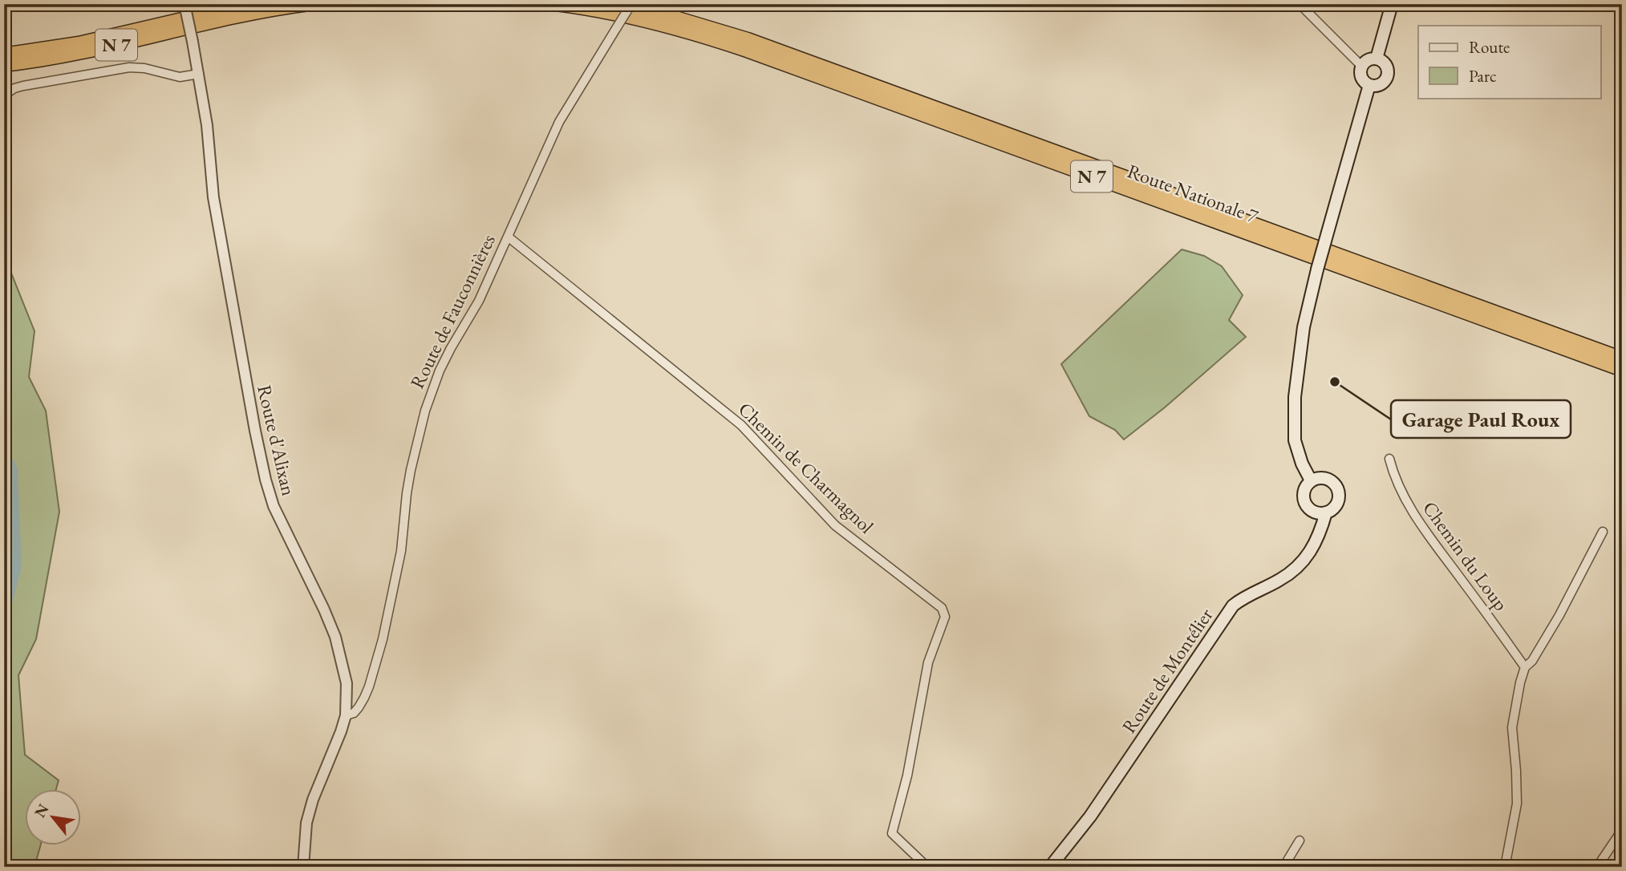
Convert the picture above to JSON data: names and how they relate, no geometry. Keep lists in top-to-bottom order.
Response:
{
  "streets": {
    "highway": ["N 7", "Route Nationale 7"],
    "main road": ["Route de Montélier"],
    "street": [
      "Route de Fauconnières",
      "Route d'Alixan",
      "Chemin de Charmagnol",
      "Chemin du Loup"
    ]
  },
  "crossings": [
    ["Route de Fauconnières", "Route d'Alixan"],
    ["Route de Fauconnières", "Chemin de Charmagnol"]
  ],
  "places": ["Garage Paul Roux"],
  "legend": ["Route", "Parc"],
  "north": "top left"
}
